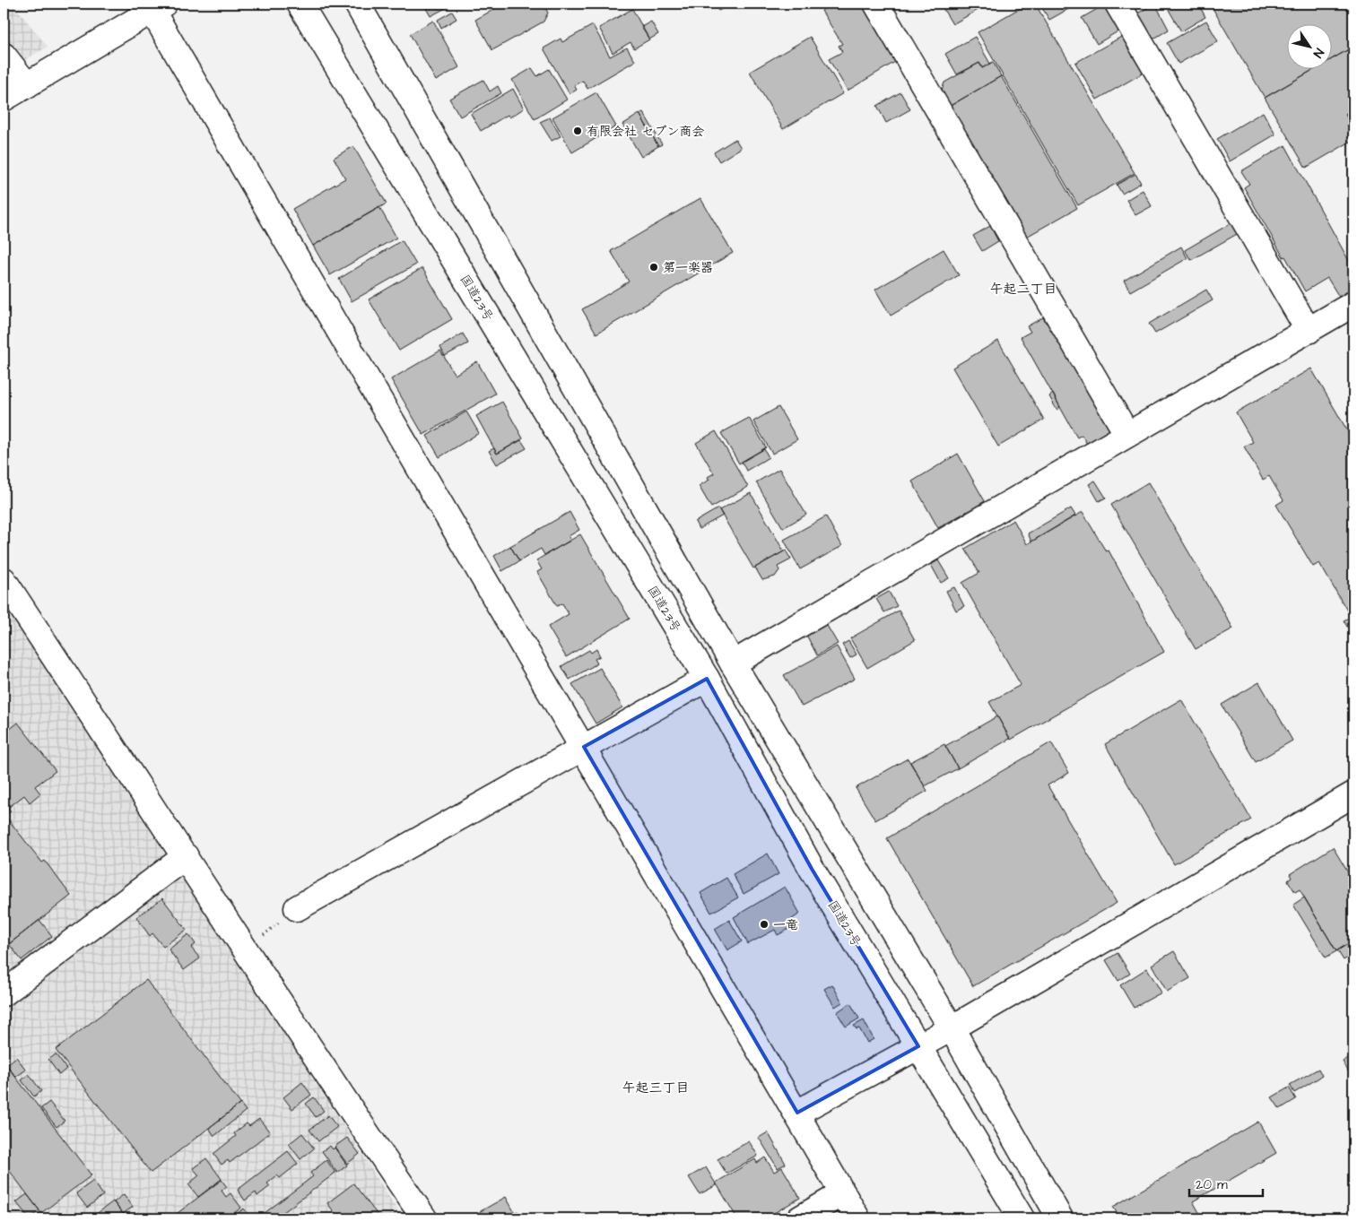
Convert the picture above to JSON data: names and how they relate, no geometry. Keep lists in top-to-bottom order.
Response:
{
  "streets": {
    "main road": ["国道23号"]
  },
  "districts": ["午起二丁目", "午起三丁目"],
  "places": ["有限会社 セブン商会", "第一楽器", "一竜"],
  "scale_bar": "20 m",
  "north": "bottom right"
}
